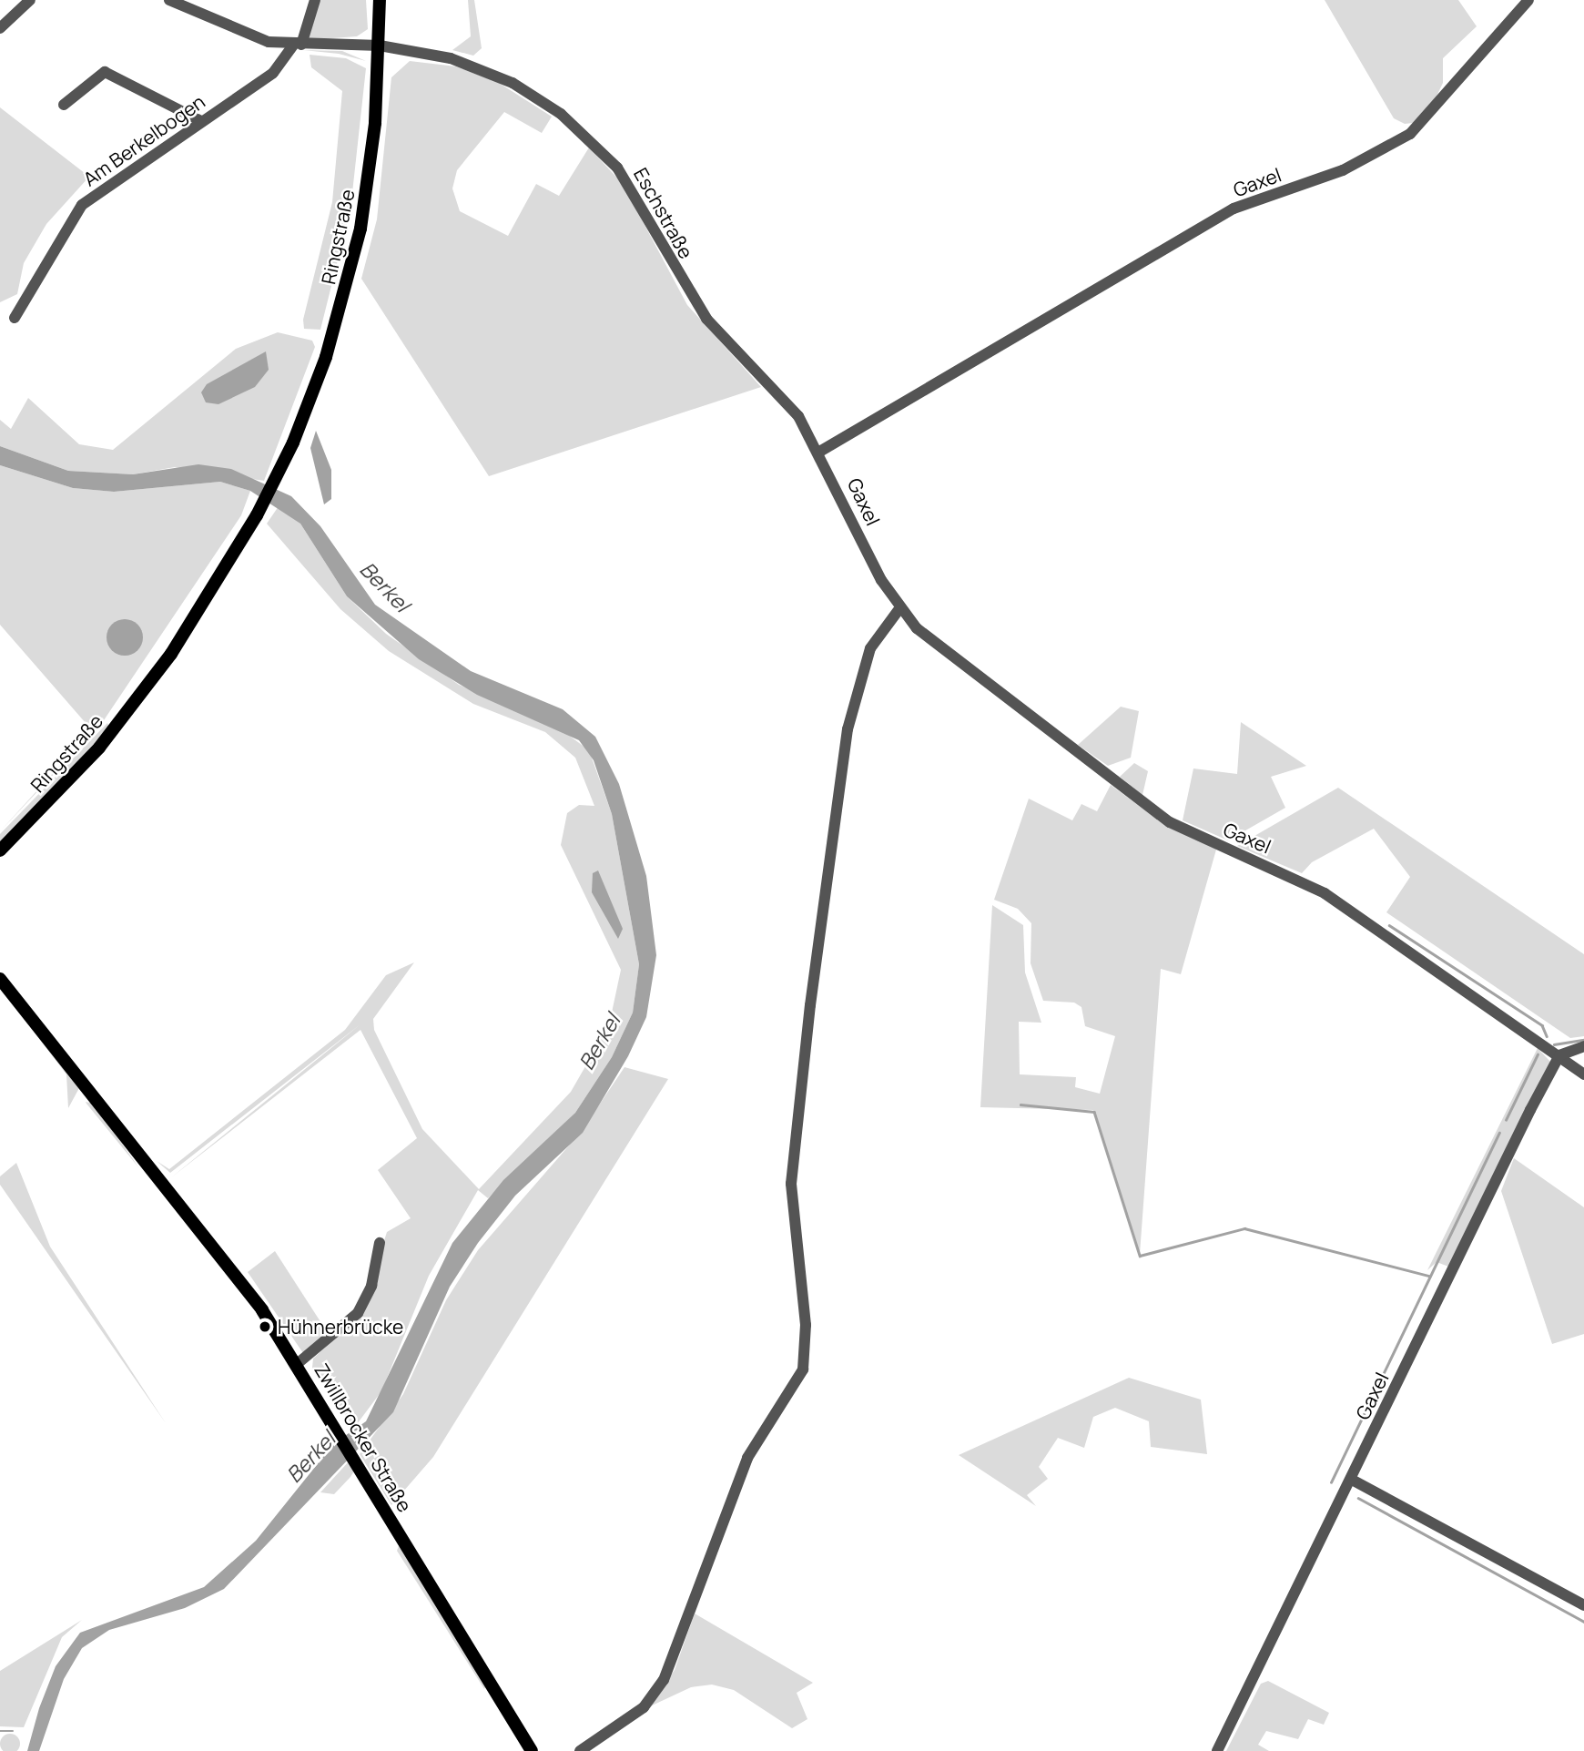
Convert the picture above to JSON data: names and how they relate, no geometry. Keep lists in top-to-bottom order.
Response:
{
  "streets": {
    "main road": ["Ringstraße", "Zwillbrocker Straße"],
    "street": ["Am Berkelbogen", "Gaxel", "Eschstraße"]
  },
  "crossings": [
    ["Am Berkelbogen", "Eschstraße"],
    ["Gaxel", "Eschstraße"],
    ["Eschstraße", "Ringstraße"]
  ],
  "water": ["Berkel"],
  "places": ["Hühnerbrücke"]
}
